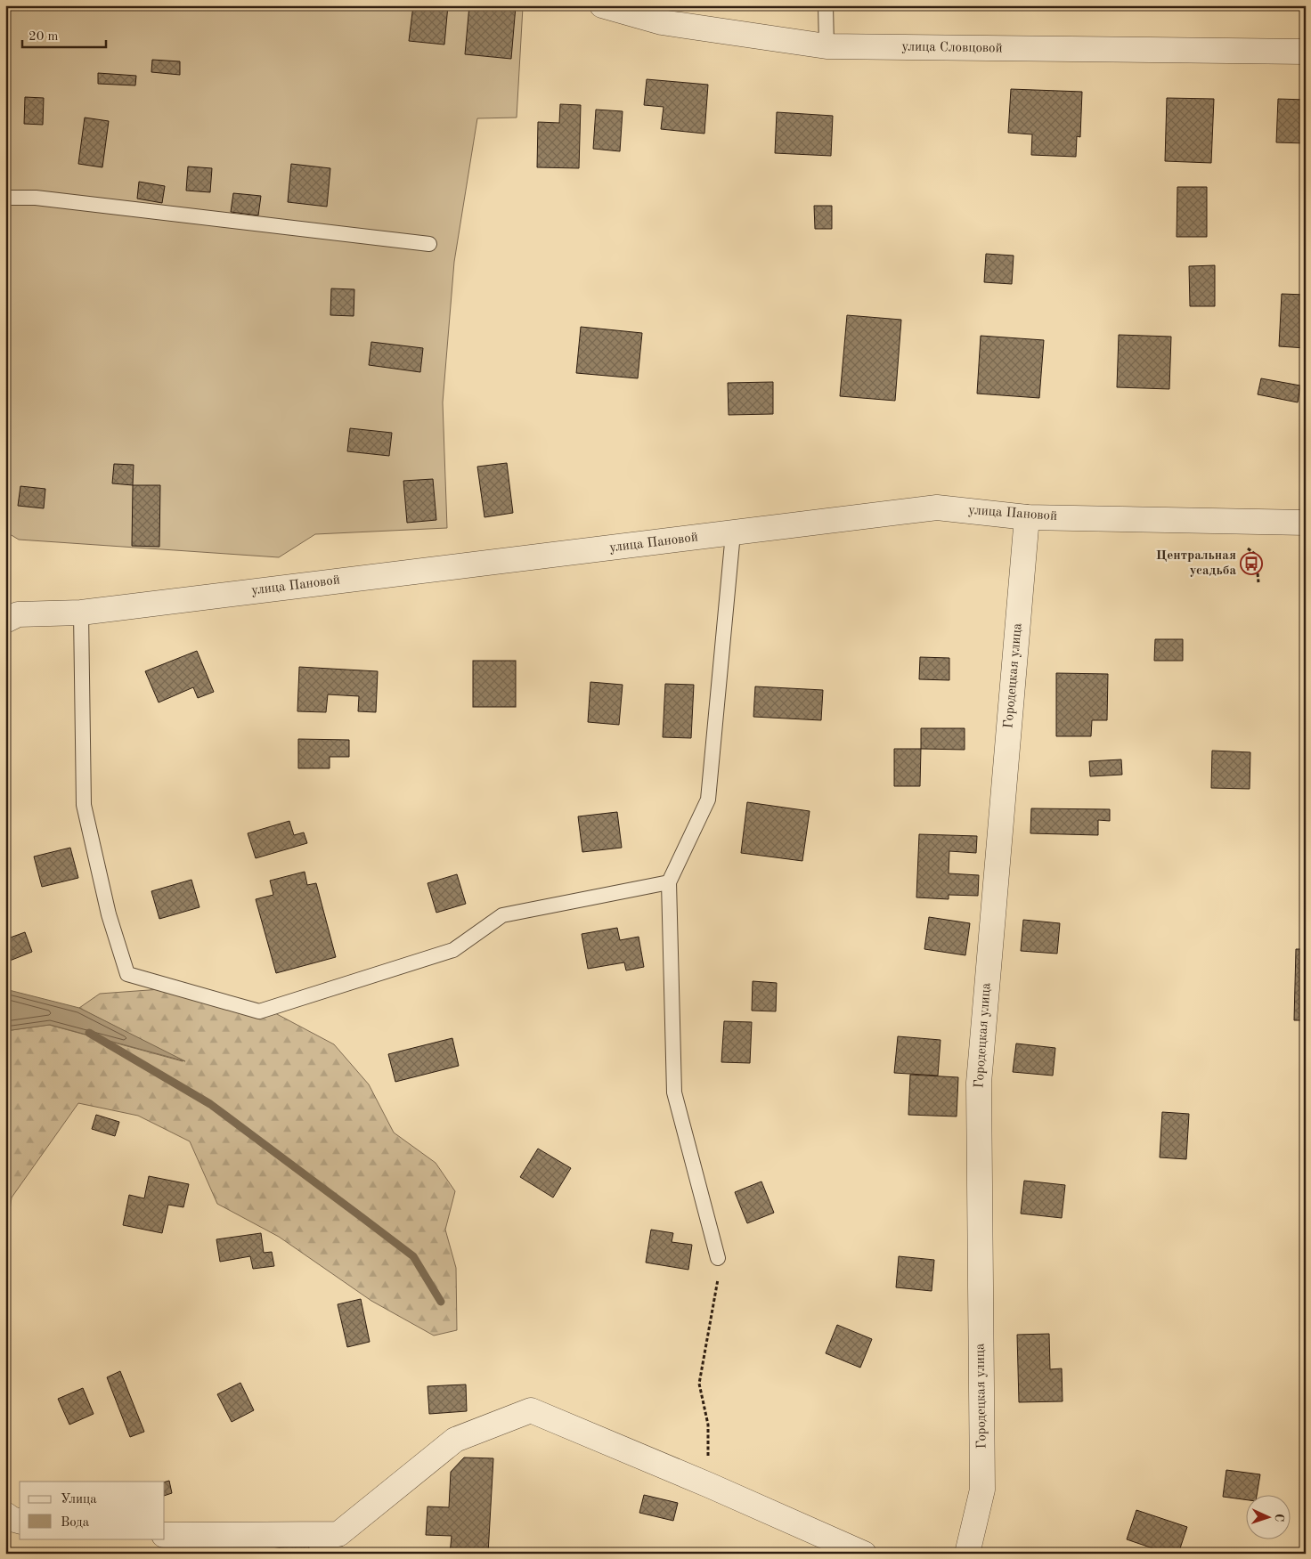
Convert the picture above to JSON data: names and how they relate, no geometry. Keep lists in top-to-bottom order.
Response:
{
  "streets": {
    "street": ["улица Словцовой", "улица Пановой", "Городецкая улица"]
  },
  "crossings": [
    ["улица Пановой", "Городецкая улица"]
  ],
  "places": {
    "bus stop": ["Центральная усадьба"]
  },
  "legend": ["Улица", "Вода"],
  "scale_bar": "20 m",
  "north": "right"
}
